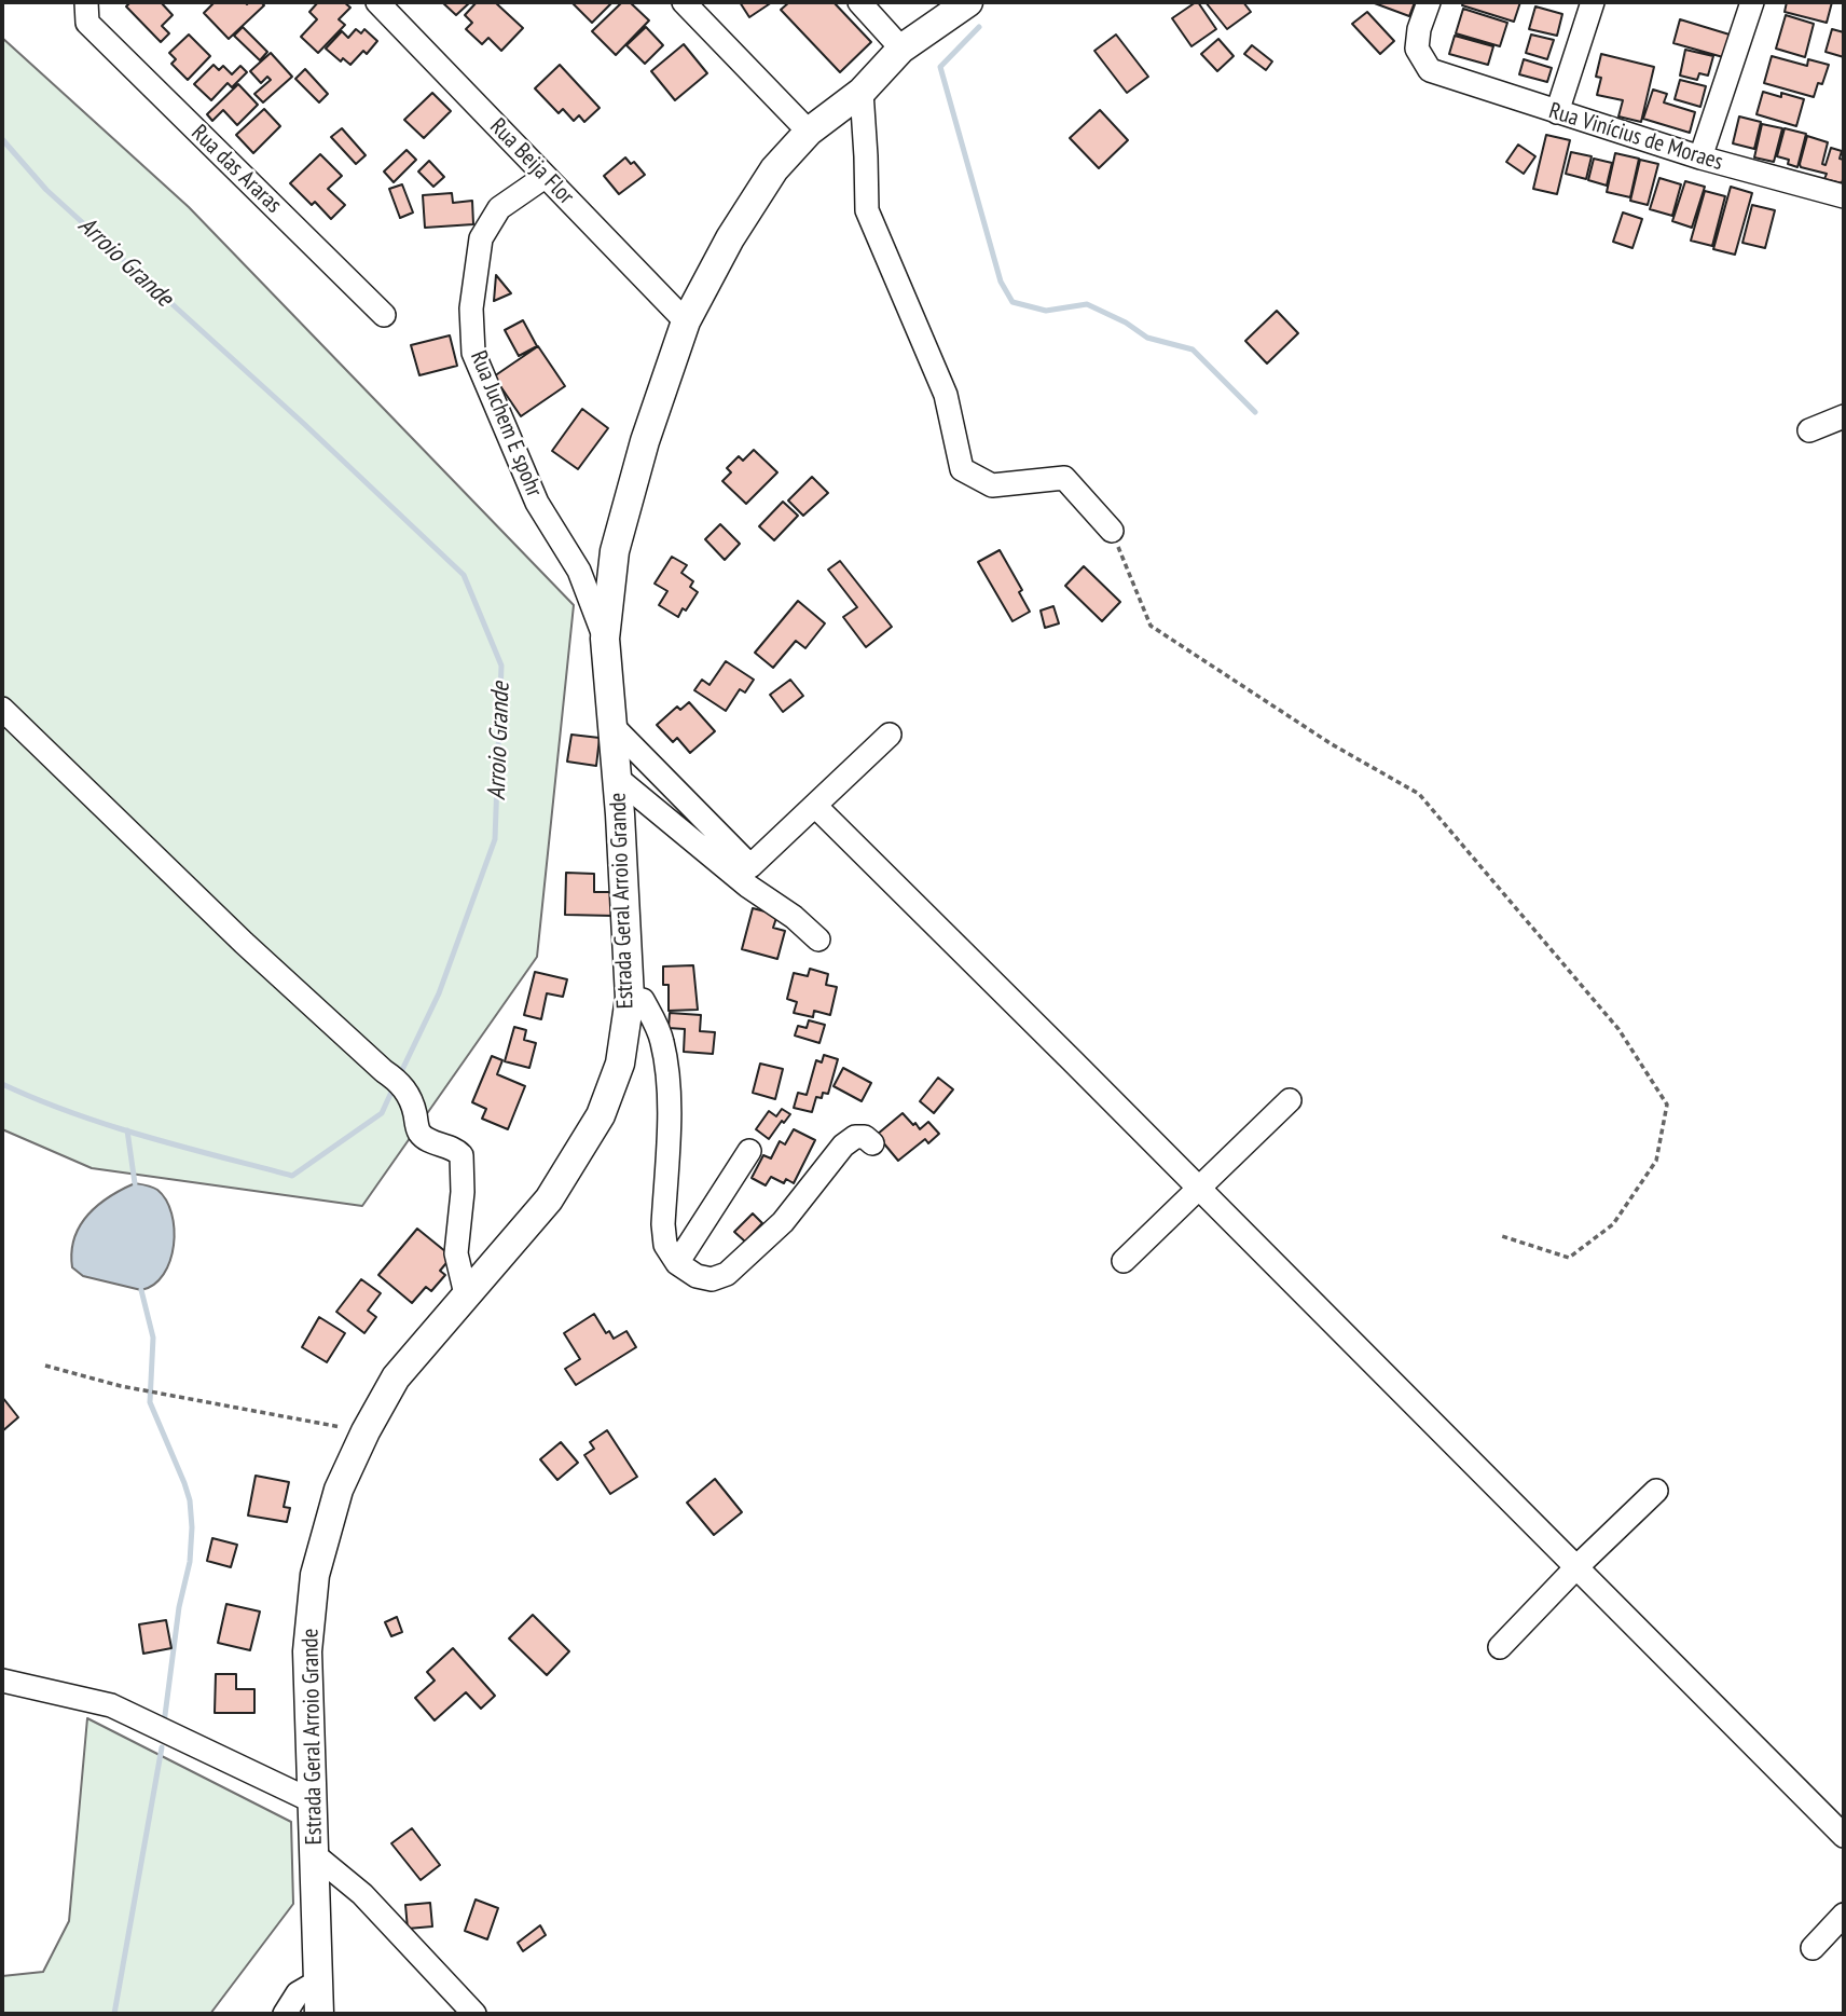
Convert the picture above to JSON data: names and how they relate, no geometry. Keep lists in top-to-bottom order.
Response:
{
  "streets": {
    "main road": ["Estrada Geral Arroio Grande"],
    "street": [
      "Rua Vinícius de Moraes",
      "Rua Beija Flor",
      "Rua das Araras",
      "Rua Juchem E spohr"
    ]
  },
  "crossings": [
    ["Rua Beija Flor", "Rua Juchem E spohr"],
    ["Rua Beija Flor", "Estrada Geral Arroio Grande"],
    ["Rua Juchem E spohr", "Estrada Geral Arroio Grande"]
  ],
  "water": ["Arroio Grande"]
}
